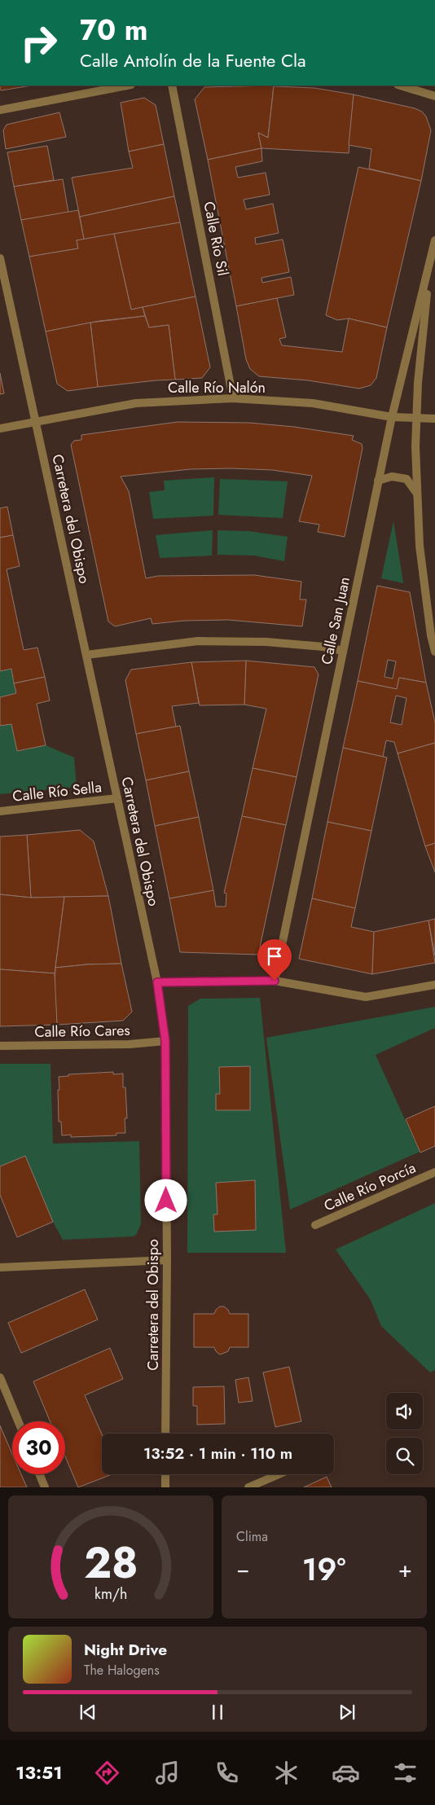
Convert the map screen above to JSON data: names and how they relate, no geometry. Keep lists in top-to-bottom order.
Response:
{
  "streets": {
    "street": [
      "Calle Río Sil",
      "Calle Río Nalón",
      "Carretera del Obispo",
      "Calle San Juan",
      "Calle Río Sella",
      "Calle Río Cares",
      "Calle Río Porcía"
    ]
  },
  "crossings": [
    ["Calle Río Sil", "Calle Río Nalón"],
    ["Calle Río Nalón", "Carretera del Obispo"],
    ["Calle Río Nalón", "Calle San Juan"],
    ["Carretera del Obispo", "Calle Río Sella"],
    ["Carretera del Obispo", "Calle Río Cares"]
  ],
  "page": {
    "turn": ["70 m", "Calle Antolín de la Fuente Cla"],
    "limit": "30",
    "trip": "13:52 · 1 min · 110 m",
    "tile": "Clima",
    "heat": ["−", "19°", "+"],
    "song": ["Night Drive", "The Halogens"],
    "tabs": "13:51",
    "gauge": ["28", "km/h"]
  }
}
